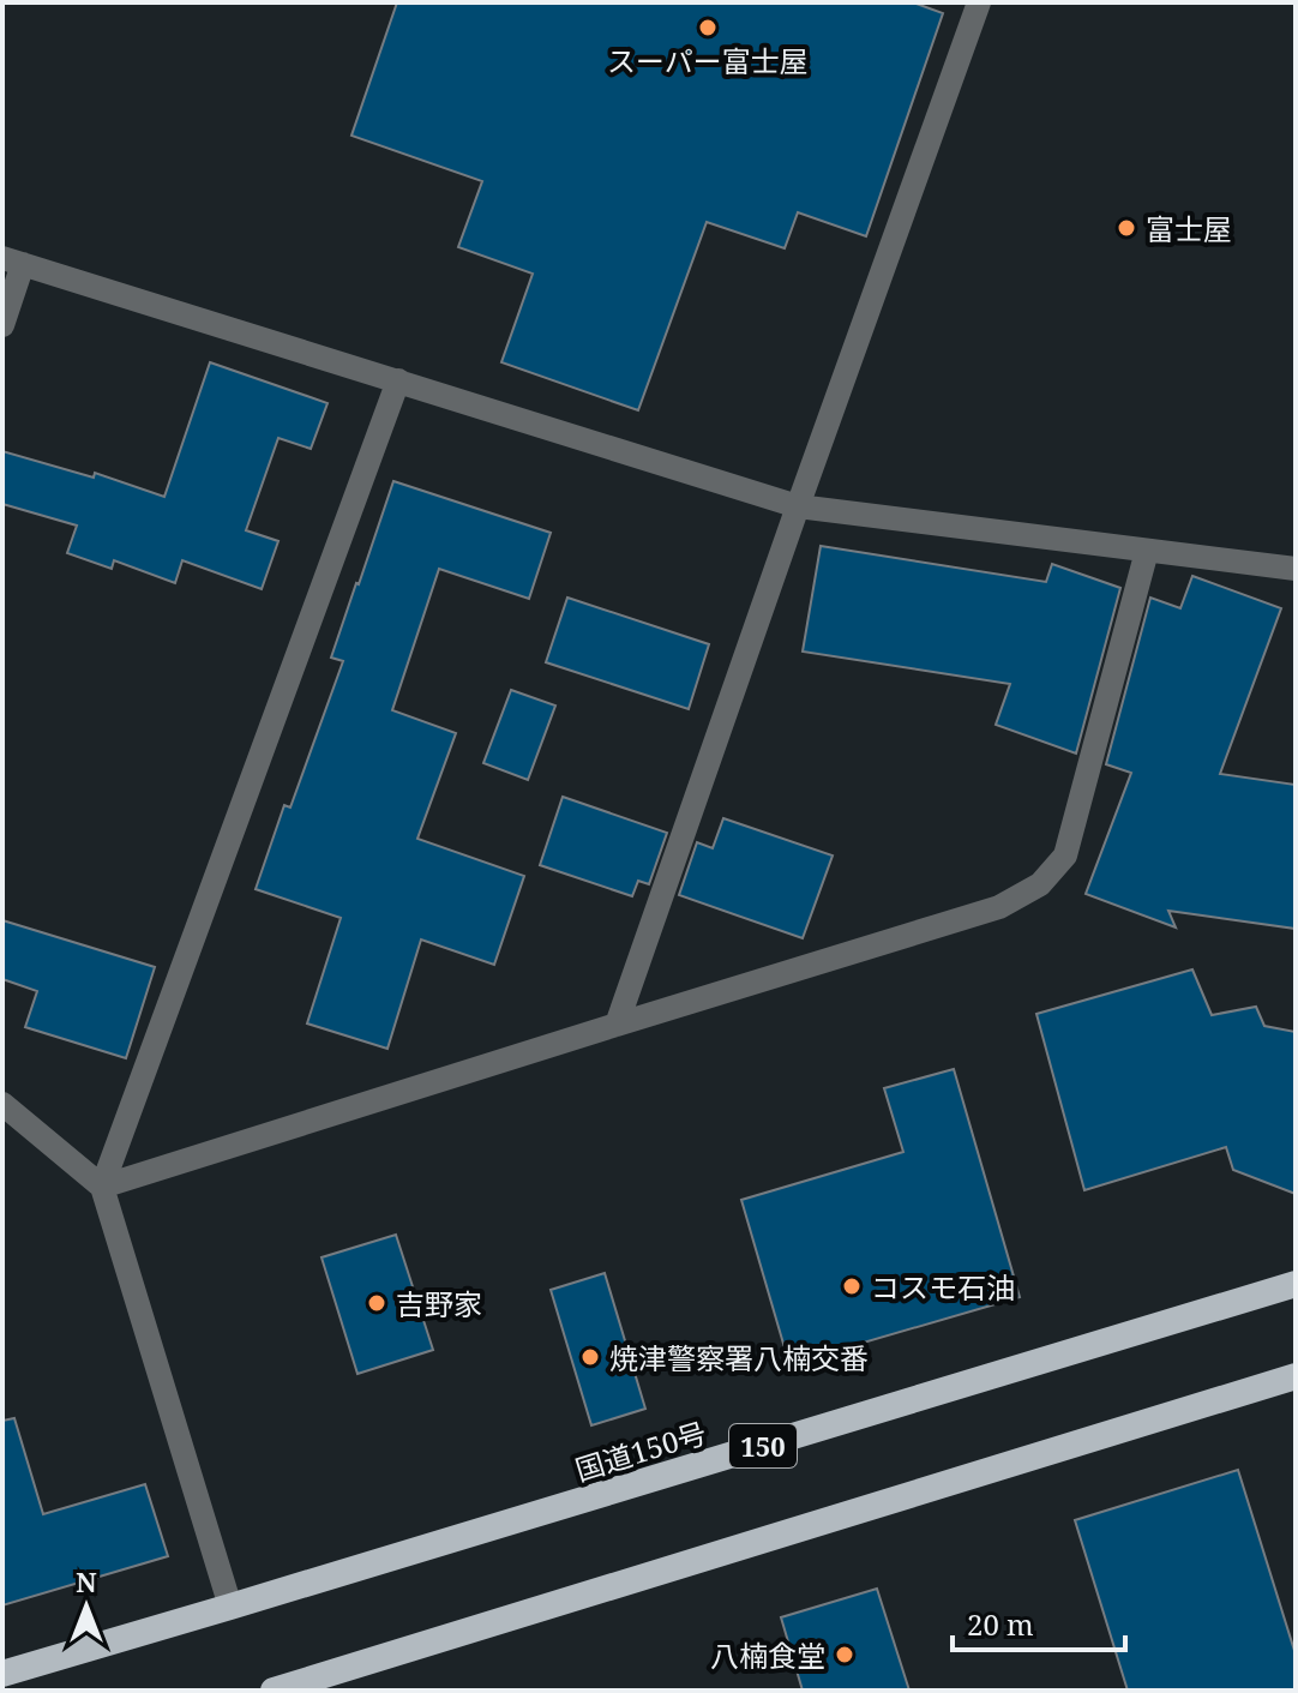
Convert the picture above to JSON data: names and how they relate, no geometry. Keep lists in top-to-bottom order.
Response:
{
  "streets": {
    "highway": ["150", "国道150号"]
  },
  "places": [
    "スーパー富士屋",
    "富士屋",
    "コスモ石油",
    "吉野家",
    "焼津警察署八楠交番",
    "八楠食堂"
  ],
  "scale_bar": "20 m",
  "north": "top"
}
